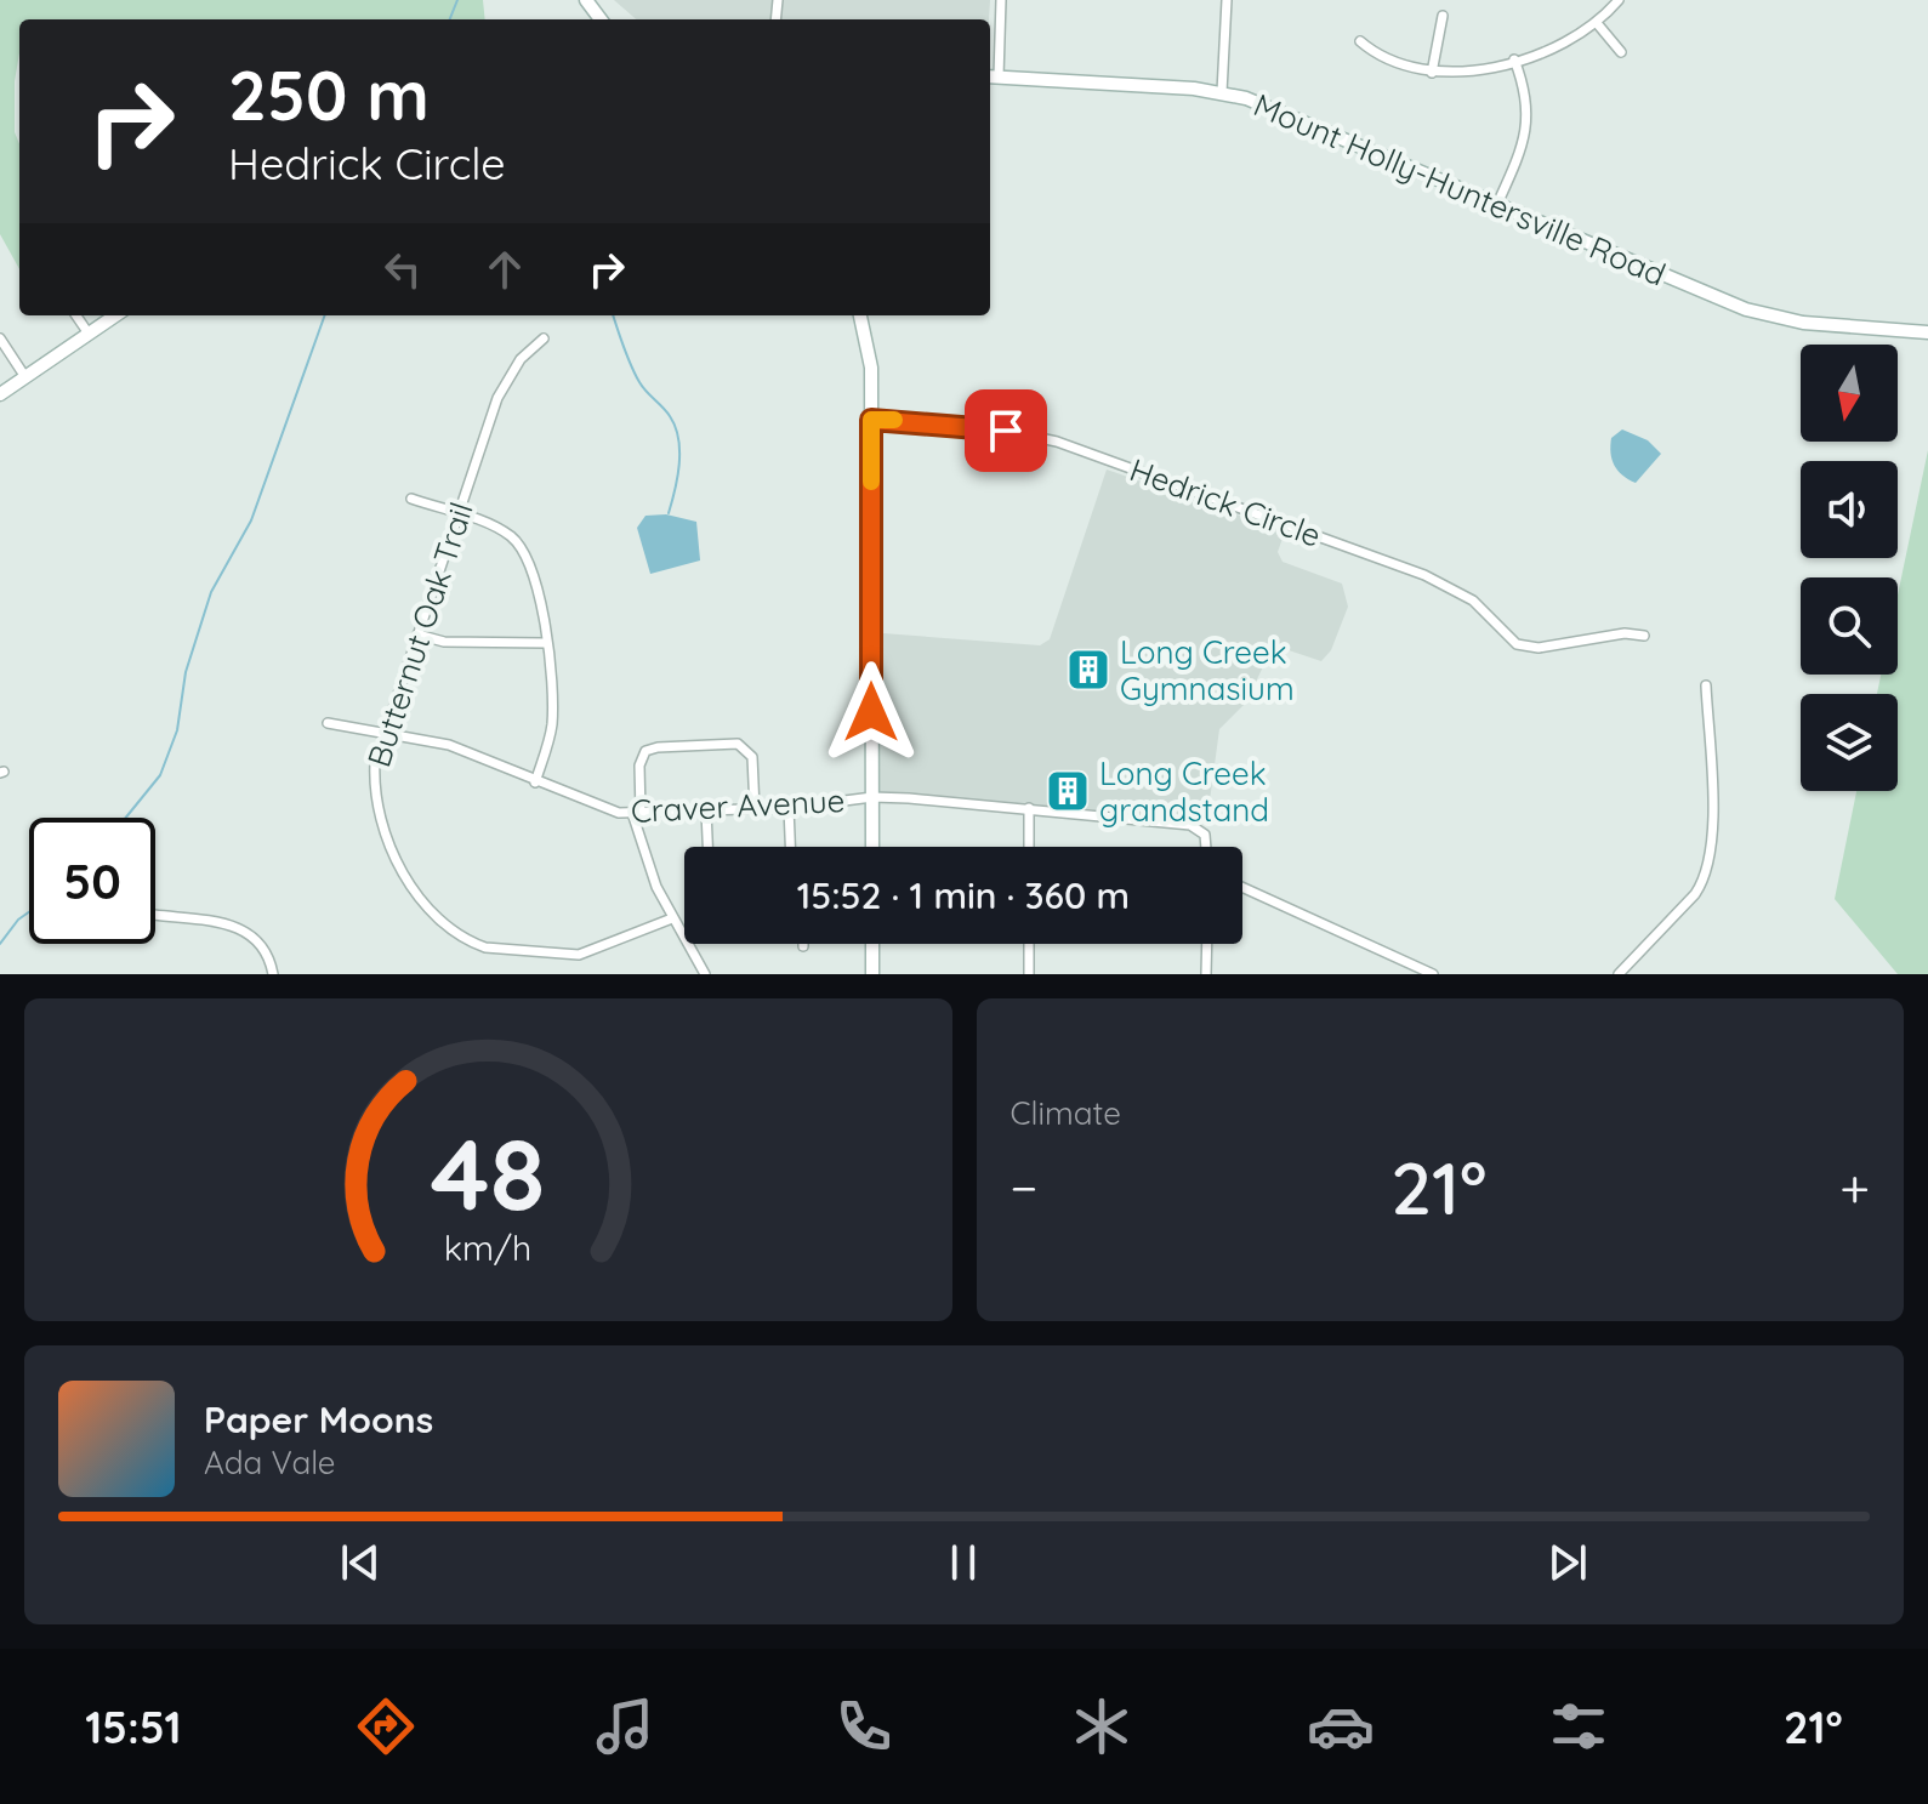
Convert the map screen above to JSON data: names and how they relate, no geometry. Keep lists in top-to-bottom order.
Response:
{
  "streets": {
    "main road": ["Mount Holly-Huntersville Road"],
    "street": ["Hedrick Circle", "Butternut Oak Trail", "Craver Avenue"]
  },
  "crossings": [
    ["Butternut Oak Trail", "Craver Avenue"]
  ],
  "places": {
    "building": ["Long Creek Gymnasium", "Long Creek grandstand"]
  },
  "north": "bottom",
  "page": {
    "turn": ["250 m", "Hedrick Circle"],
    "limit": "50",
    "trip": "15:52 · 1 min · 360 m",
    "tile": "Climate",
    "heat": ["−", "21°", "+"],
    "song": ["Paper Moons", "Ada Vale"],
    "tabs": ["15:51", "21°"],
    "gauge": ["48", "km/h"]
  }
}
